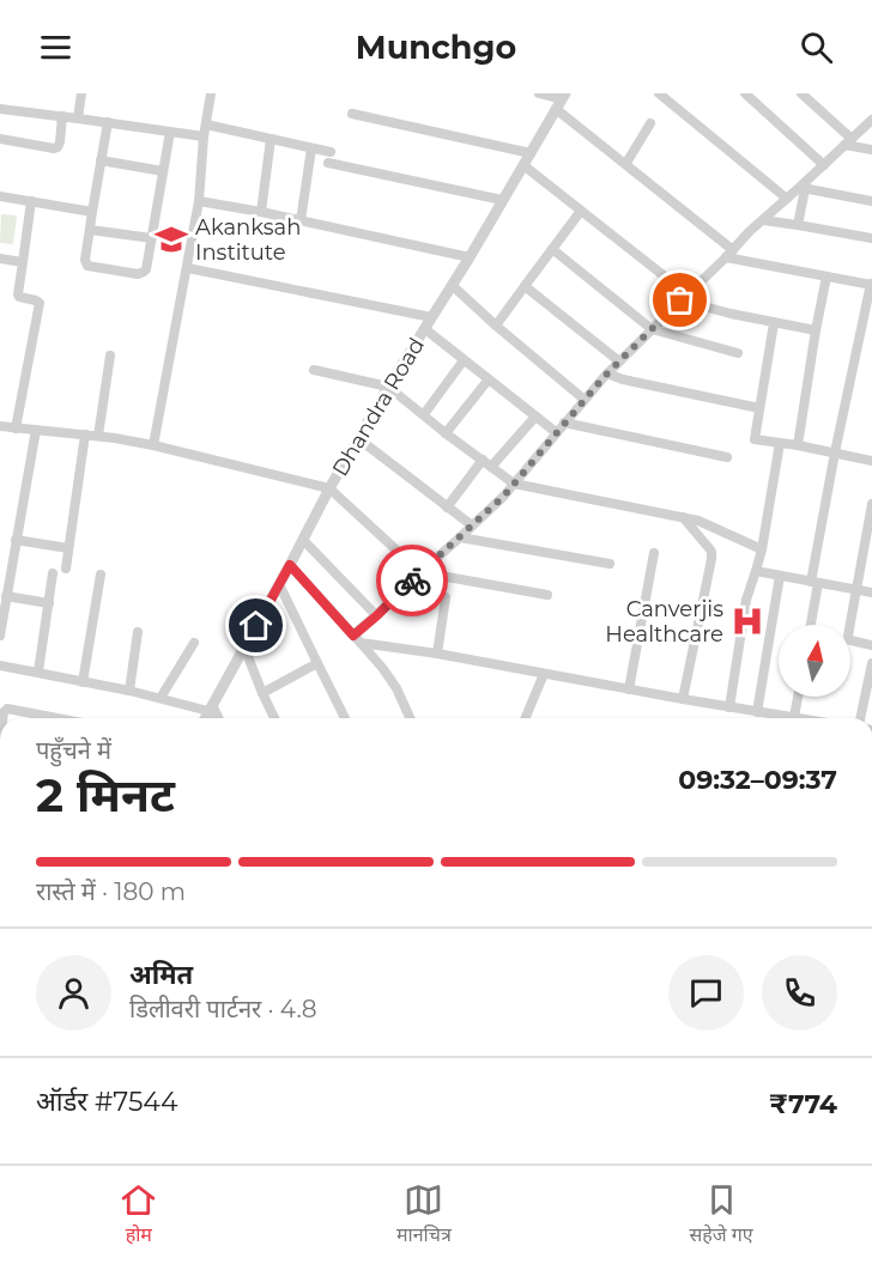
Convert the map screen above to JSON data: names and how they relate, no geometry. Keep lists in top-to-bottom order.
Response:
{
  "streets": {
    "street": ["Dhandra Road"]
  },
  "places": {
    "school or university": ["Akanksah Institute"],
    "hospital": ["Canverjis Healthcare"]
  },
  "north": "top",
  "page": {
    "header": "Munchgo",
    "heading": ["2 मिनट", "पहुँचने में", "09:32–09:37"],
    "panel": [
      "अमित",
      "डिलीवरी पार्टनर · 4.8",
      "ऑर्डर #7544",
      "₹774"
    ],
    "bar": "रास्ते में · 180 m",
    "tabs": ["होम", "मानचित्र", "सहेजे गए"]
  }
}
